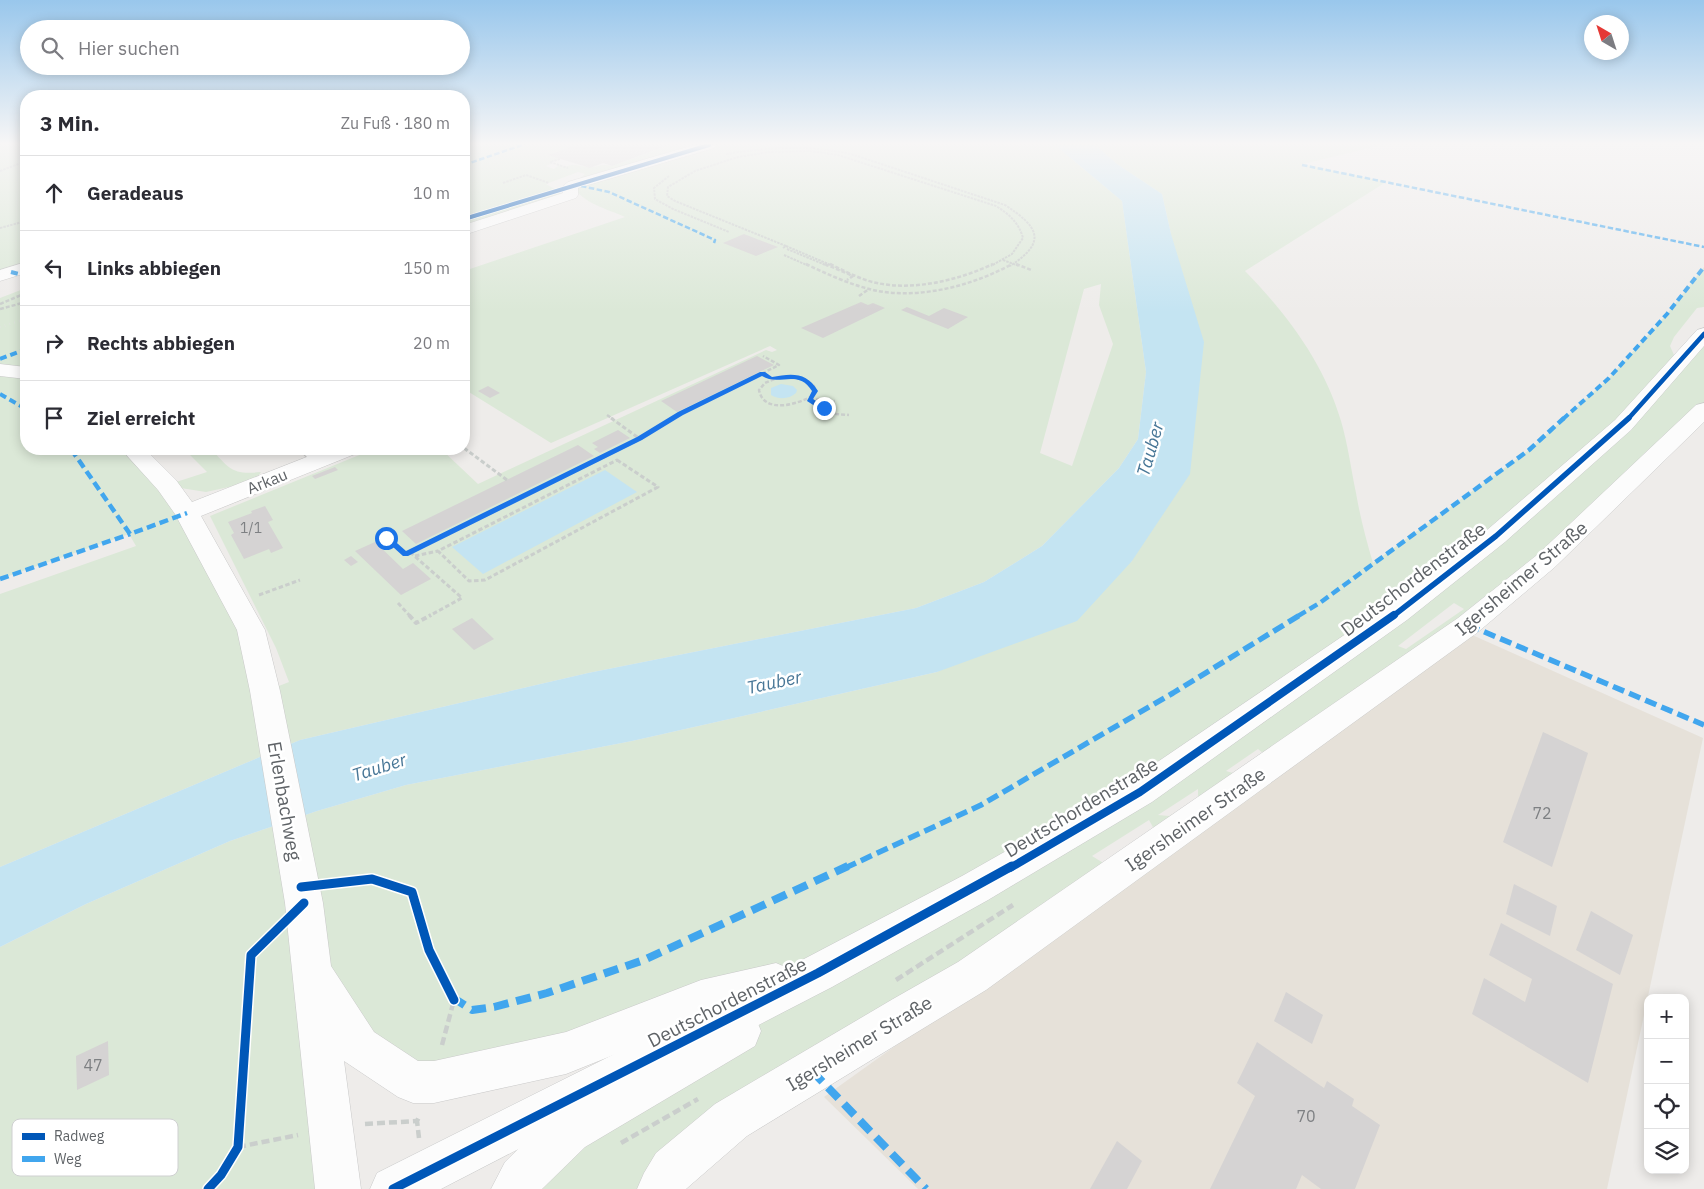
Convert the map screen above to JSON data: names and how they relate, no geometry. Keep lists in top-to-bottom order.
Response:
{
  "streets": {
    "street": [
      "Arkau",
      "Igersheimer Straße",
      "Deutschordenstraße",
      "Erlenbachweg"
    ]
  },
  "crossings": [
    ["Arkau", "Erlenbachweg"]
  ],
  "water": ["Tauber"],
  "house_numbers": [
    "1/1",
    "72",
    "47",
    "70"
  ],
  "legend": ["Radweg", "Weg"],
  "north": "top left",
  "page": {
    "search": "Hier suchen",
    "heading": ["3 Min.", "Zu Fuß · 180 m"],
    "list": [
      ["Geradeaus", "10 m"],
      ["Links abbiegen", "150 m"],
      ["Rechts abbiegen", "20 m"],
      "Ziel erreicht"
    ],
    "map_buttons": ["+", "−"]
  }
}
